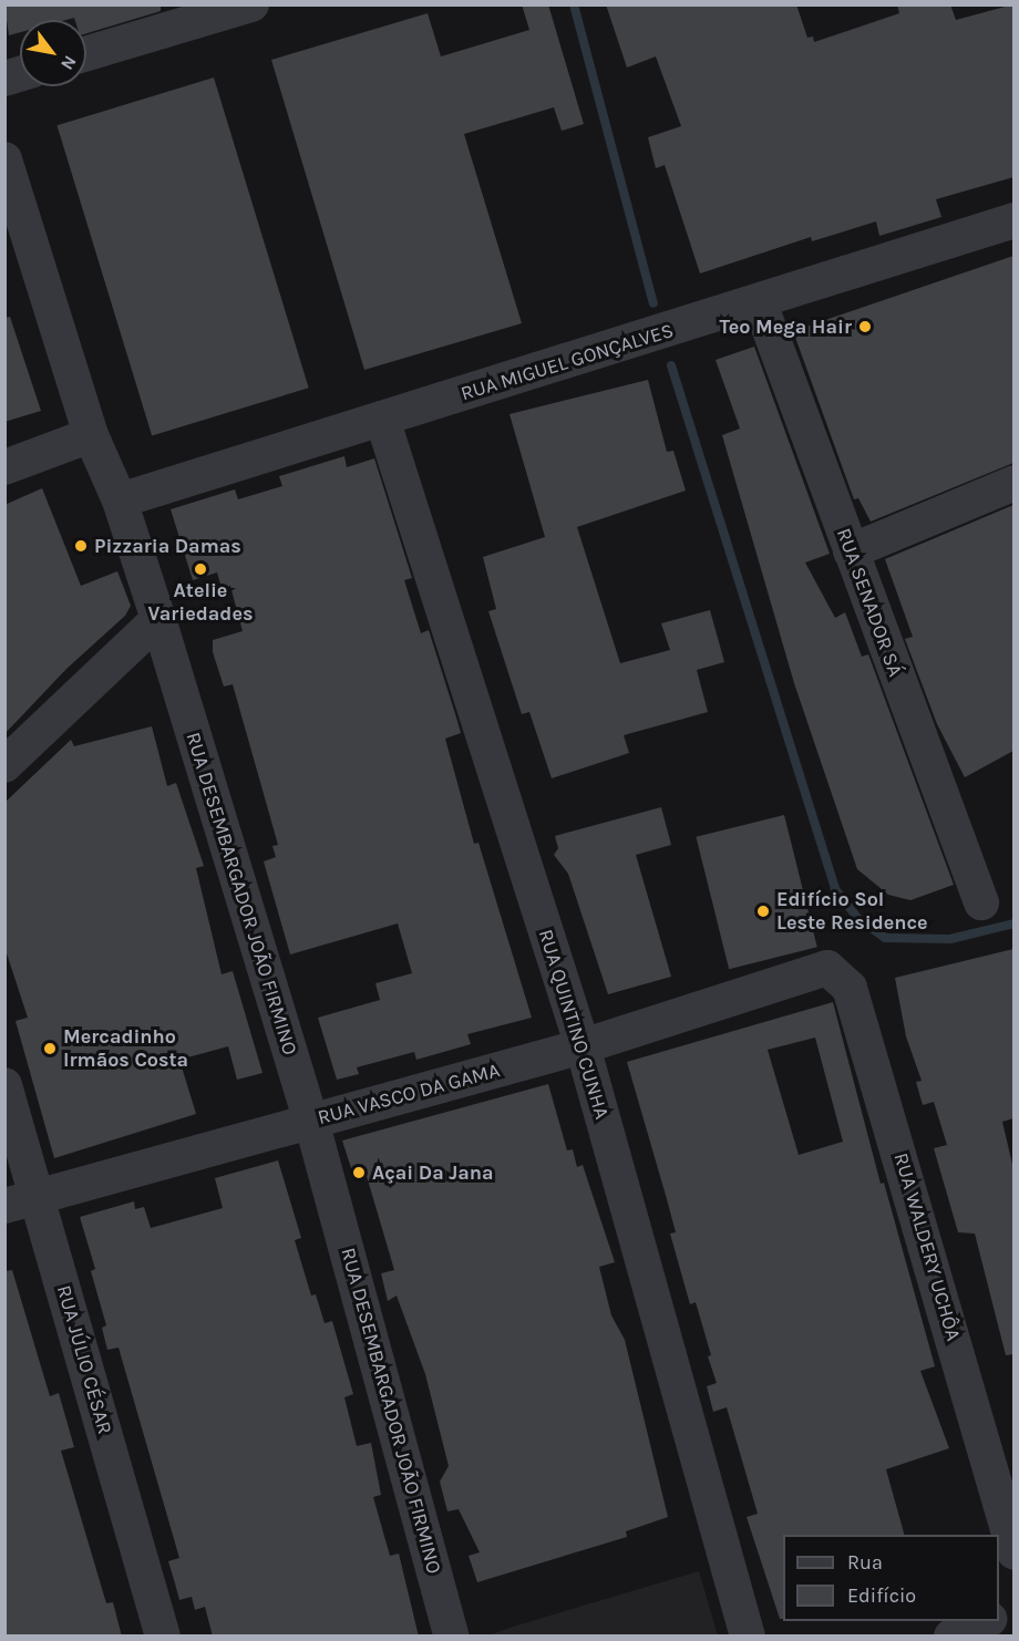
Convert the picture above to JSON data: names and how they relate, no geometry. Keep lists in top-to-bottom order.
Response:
{
  "streets": {
    "street": [
      "RUA MIGUEL GONÇALVES",
      "RUA SENADOR SÁ",
      "RUA DESEMBARGADOR JOÃO FIRMINO",
      "RUA QUINTINO CUNHA",
      "RUA VASCO DA GAMA",
      "RUA WALDERY UCHÔA",
      "RUA JÚLIO CÉSAR"
    ]
  },
  "crossings": [
    ["RUA MIGUEL GONÇALVES", "RUA SENADOR SÁ"],
    ["RUA MIGUEL GONÇALVES", "RUA DESEMBARGADOR JOÃO FIRMINO"],
    ["RUA MIGUEL GONÇALVES", "RUA QUINTINO CUNHA"],
    ["RUA DESEMBARGADOR JOÃO FIRMINO", "RUA VASCO DA GAMA"],
    ["RUA QUINTINO CUNHA", "RUA VASCO DA GAMA"],
    ["RUA VASCO DA GAMA", "RUA WALDERY UCHÔA"],
    ["RUA VASCO DA GAMA", "RUA JÚLIO CÉSAR"]
  ],
  "places": [
    "Teo Mega Hair",
    "Pizzaria Damas",
    "Atelie Variedades",
    "Edifício Sol Leste Residence",
    "Mercadinho Irmãos Costa",
    "Açai Da Jana"
  ],
  "legend": ["Rua", "Edifício"],
  "north": "bottom right"
}
